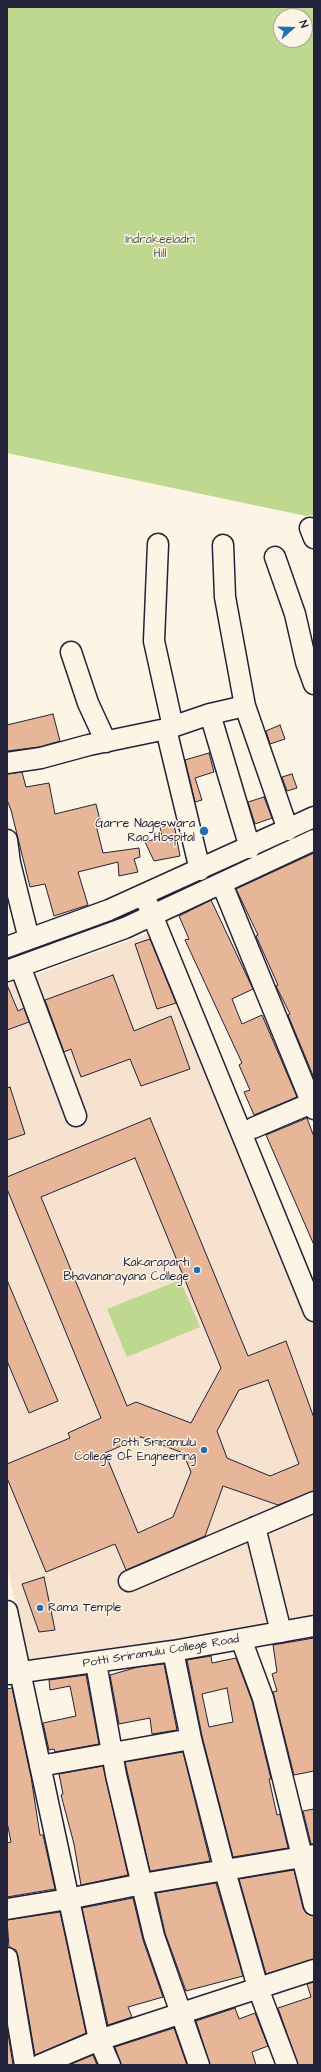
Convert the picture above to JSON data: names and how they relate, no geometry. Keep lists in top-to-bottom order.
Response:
{
  "streets": {
    "street": ["Potti Sriramulu College Road"]
  },
  "parks": ["Indrakeeladri Hill"],
  "places": [
    "Garre Nageswara Rao Hospital",
    "Kakaraparti Bhavanarayana College",
    "Potti Sriramulu College Of Engneering",
    "Rama Temple"
  ],
  "north": "right"
}
